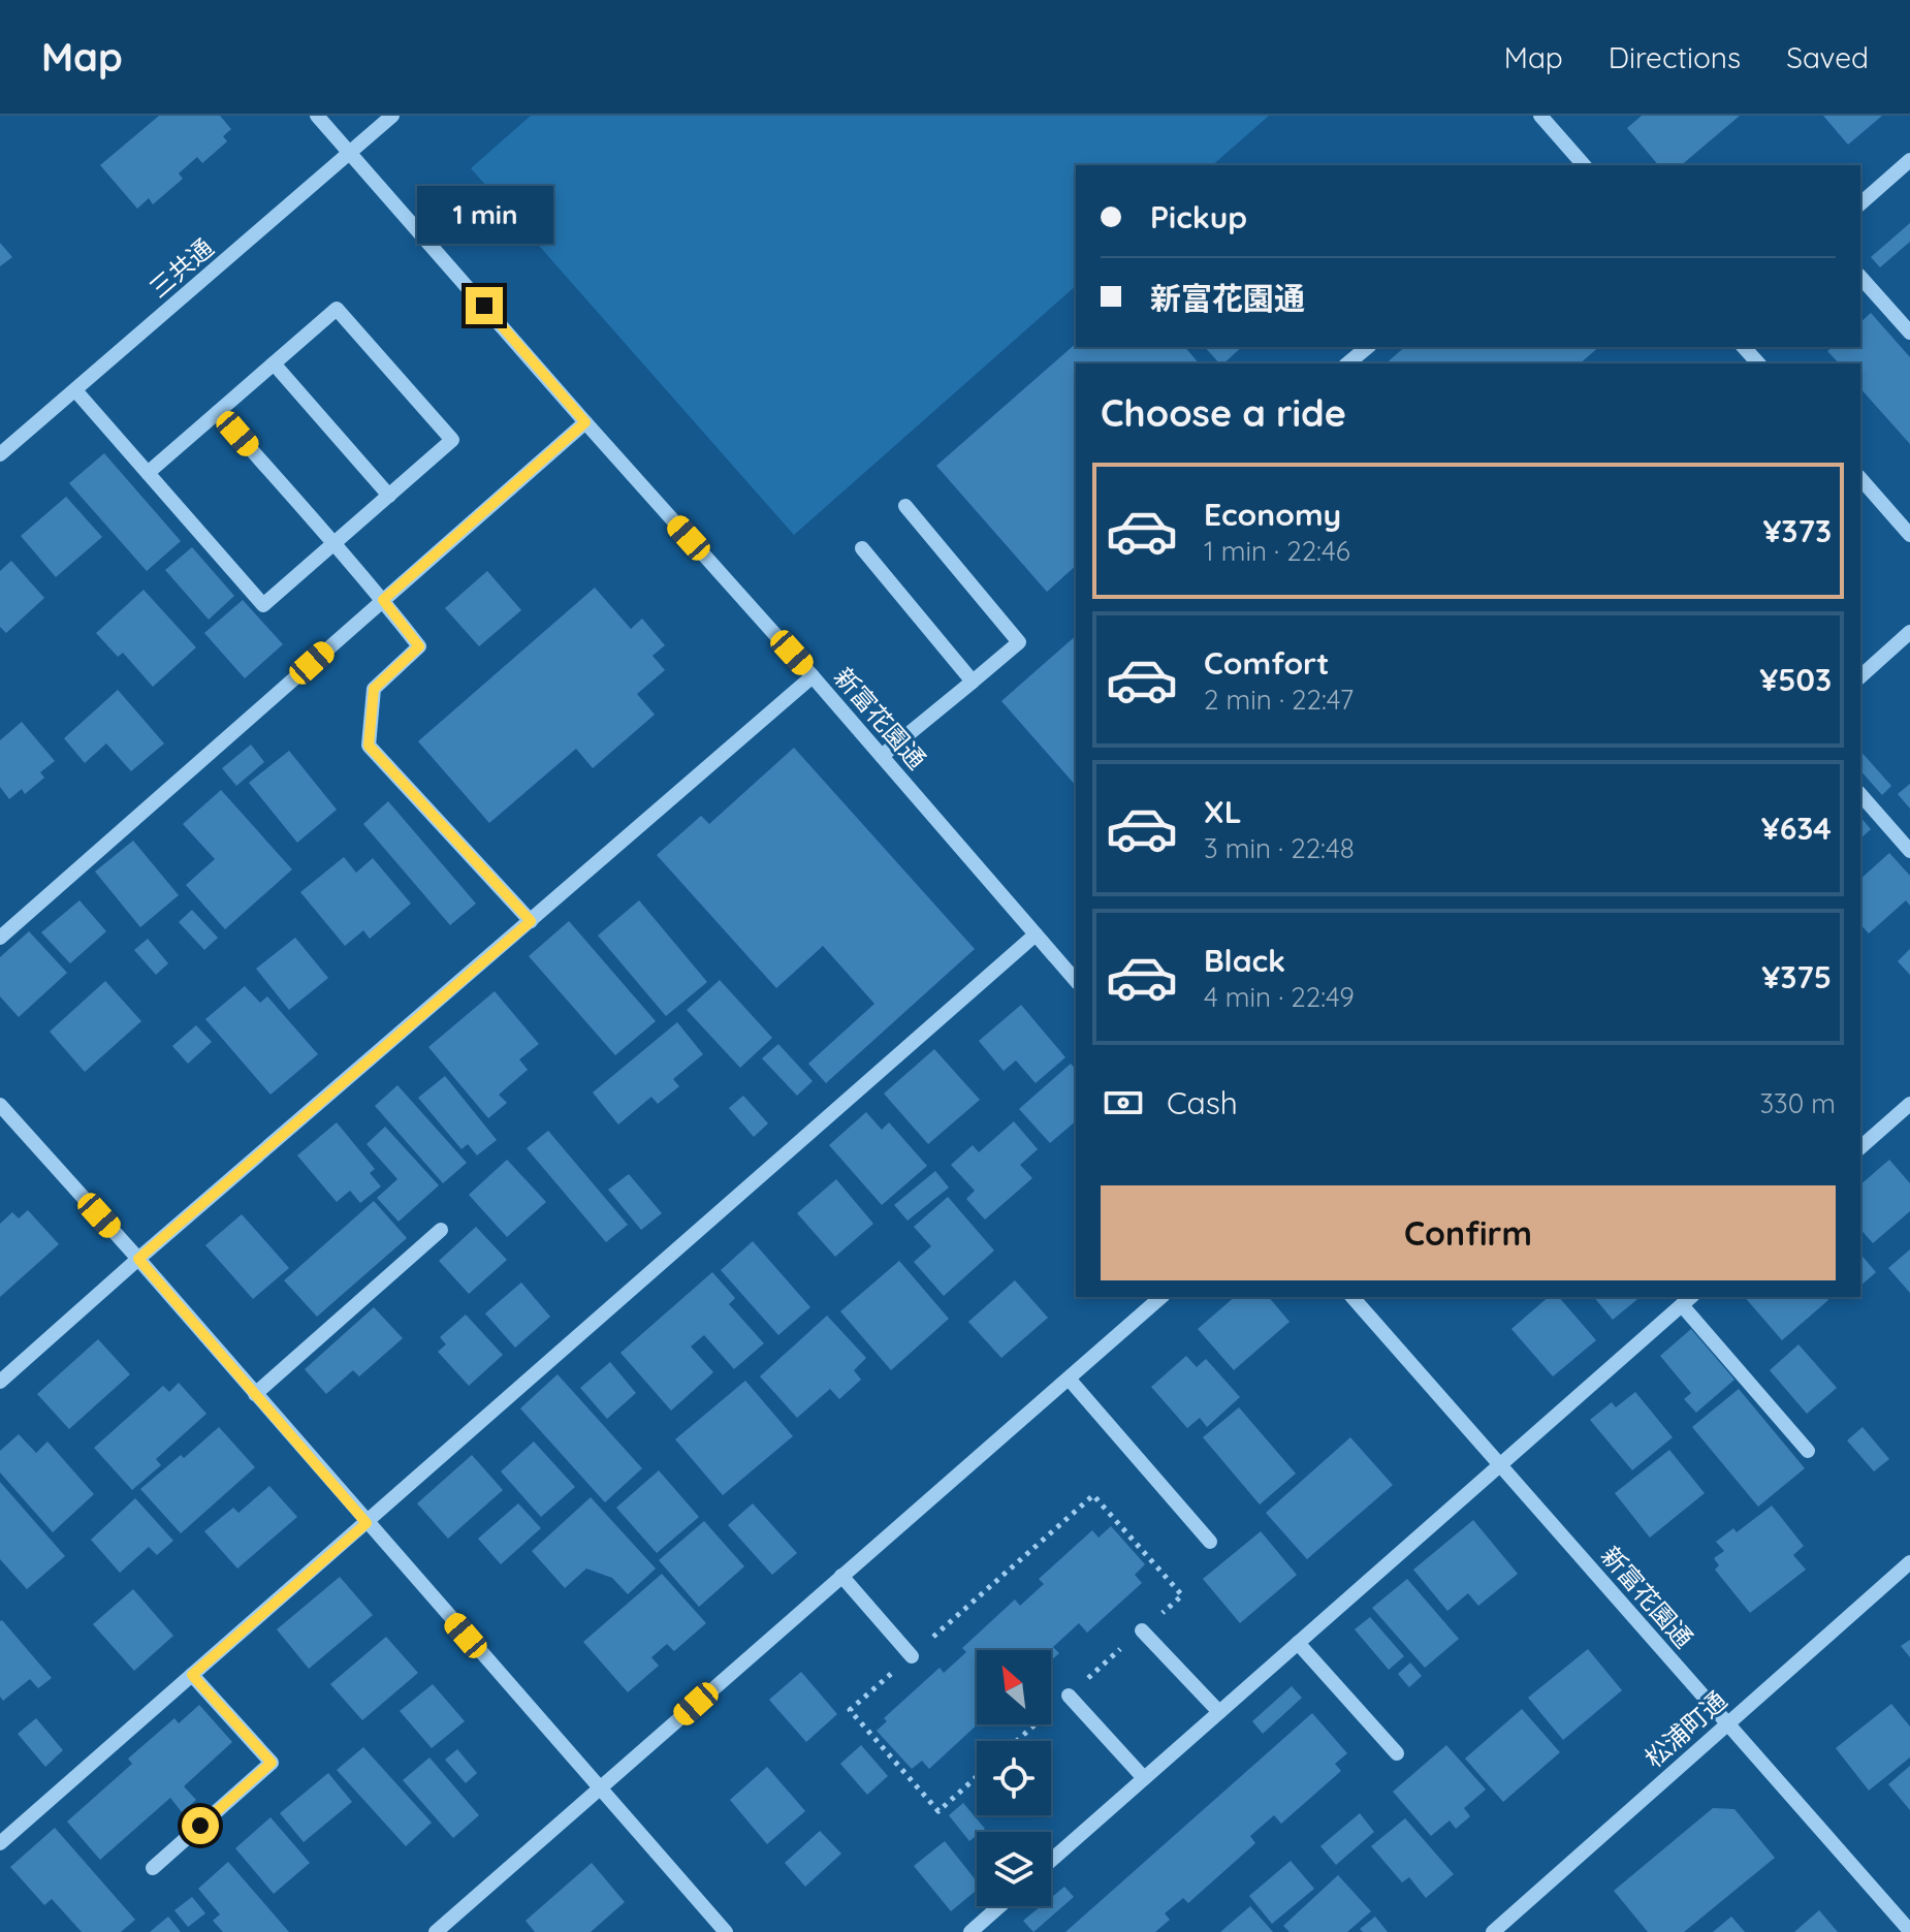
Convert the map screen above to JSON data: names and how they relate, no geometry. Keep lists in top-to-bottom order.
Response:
{
  "streets": {
    "street": ["三共通", "新富花園通", "松浦町通"]
  },
  "crossings": [
    ["三共通", "新富花園通"],
    ["新富花園通", "松浦町通"]
  ],
  "north": "top left",
  "page": {
    "header": "Map",
    "nav": ["Map", "Directions", "Saved"],
    "banner": ["Pickup", "新富花園通"],
    "bubble": "1 min",
    "heading": "Choose a ride",
    "list": [
      {
        "name": "Economy",
        "note": "1 min · 22:46",
        "value": "¥373"
      },
      {
        "name": "Comfort",
        "note": "2 min · 22:47",
        "value": "¥503"
      },
      {
        "name": "XL",
        "note": "3 min · 22:48",
        "value": "¥634"
      },
      {
        "name": "Black",
        "note": "4 min · 22:49",
        "value": "¥375"
      }
    ],
    "pay": ["Cash", "330 m"],
    "buttons": "Confirm"
  }
}
